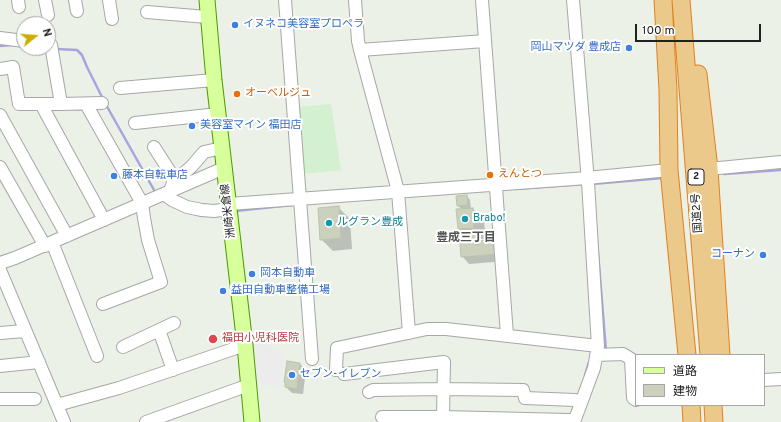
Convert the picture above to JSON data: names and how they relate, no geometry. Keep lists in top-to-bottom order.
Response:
{
  "streets": {
    "highway": ["2", "国道2号"],
    "main road": ["洲崎米倉線"]
  },
  "districts": ["豊成三丁目"],
  "places": [
    "イヌネコ美容室プロペラ",
    "岡山マツダ 豊成店",
    "オーベルジュ",
    "美容室マイン 福田店",
    "えんとつ",
    "藤本自転車店",
    "Brabo!",
    "ルグラン豊成",
    "コーナン",
    "岡本自動車",
    "益田自動車整備工場",
    "福田小児科医院",
    "セブン-イレブン"
  ],
  "legend": ["道路", "建物"],
  "scale_bar": "100 m",
  "north": "right"
}
